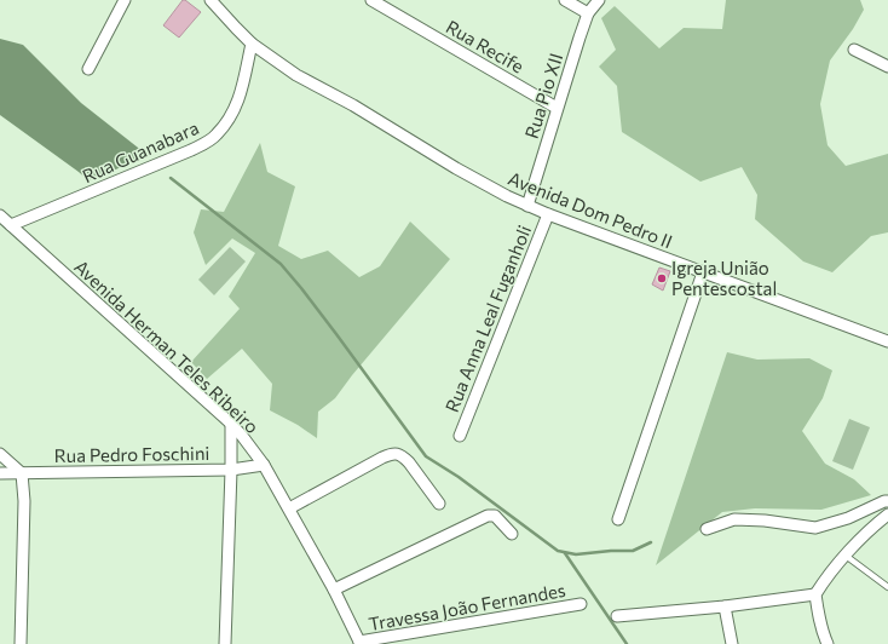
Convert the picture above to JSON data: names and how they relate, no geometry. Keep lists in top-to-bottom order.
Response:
{
  "streets": {
    "street": [
      "Rua Recife",
      "Rua Pio XII",
      "Rua Guanabara",
      "Avenida Dom Pedro II",
      "Rua Anna Leal Fuganholi",
      "Avenida Herman Teles Ribeiro",
      "Rua Pedro Foschini",
      "Travessa João Fernandes"
    ]
  },
  "crossings": [
    ["Rua Recife", "Rua Pio XII"],
    ["Rua Pio XII", "Avenida Dom Pedro II"],
    ["Rua Guanabara", "Avenida Dom Pedro II"],
    ["Rua Guanabara", "Avenida Herman Teles Ribeiro"],
    ["Avenida Dom Pedro II", "Rua Anna Leal Fuganholi"],
    ["Avenida Herman Teles Ribeiro", "Rua Pedro Foschini"],
    ["Avenida Herman Teles Ribeiro", "Travessa João Fernandes"]
  ],
  "places": ["Igreja União Pentescostal"]
}
